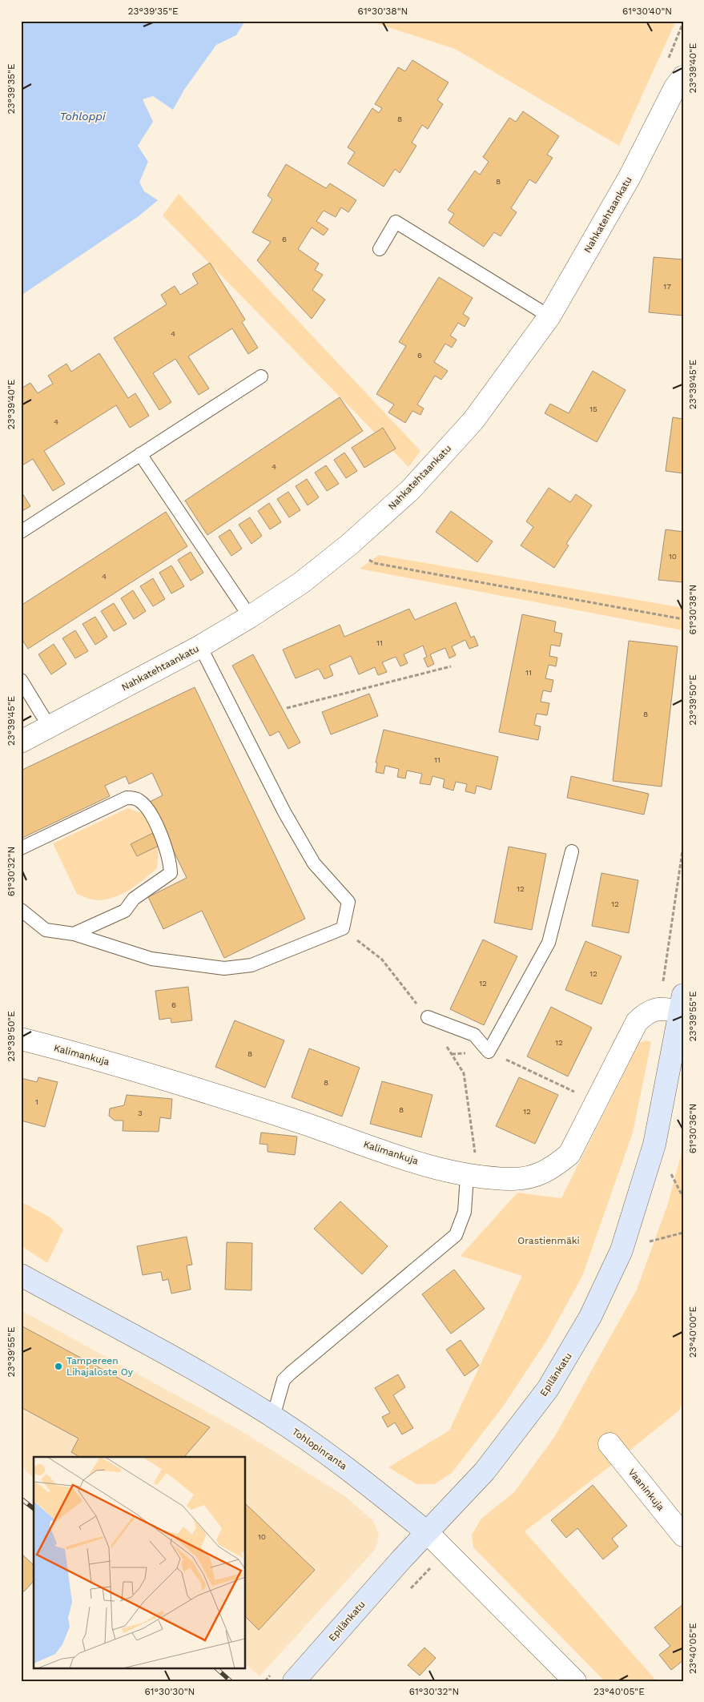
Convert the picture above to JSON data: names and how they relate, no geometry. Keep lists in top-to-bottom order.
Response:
{
  "streets": {
    "street": [
      "Nahkatehtaankatu",
      "Kalimankuja",
      "Epilänkatu",
      "Tohlopinranta",
      "Vaaninkuja"
    ]
  },
  "crossings": [
    ["Epilänkatu", "Tohlopinranta"]
  ],
  "water": ["Tohloppi"],
  "parks": ["Orastienmäki"],
  "places": ["Tampereen Lihajaloste Oy"],
  "house_numbers": [
    "8",
    "8",
    "6",
    "17",
    "4",
    "6",
    "15",
    "4",
    "4",
    "10",
    "4",
    "11",
    "11",
    "8",
    "11",
    "12",
    "12",
    "12",
    "12",
    "6",
    "12",
    "8",
    "8",
    "1",
    "8",
    "12",
    "3",
    "10"
  ],
  "coordinates": [
    "23°39'35\"E",
    "61°30'38\"N",
    "61°30'40\"N",
    "23°39'40\"E",
    "23°39'45\"E",
    "23°39'50\"E",
    "61°30'32\"N",
    "23°39'55\"E",
    "61°30'36\"N",
    "23°40'00\"E",
    "23°40'05\"E",
    "61°30'30\"N"
  ]
}
